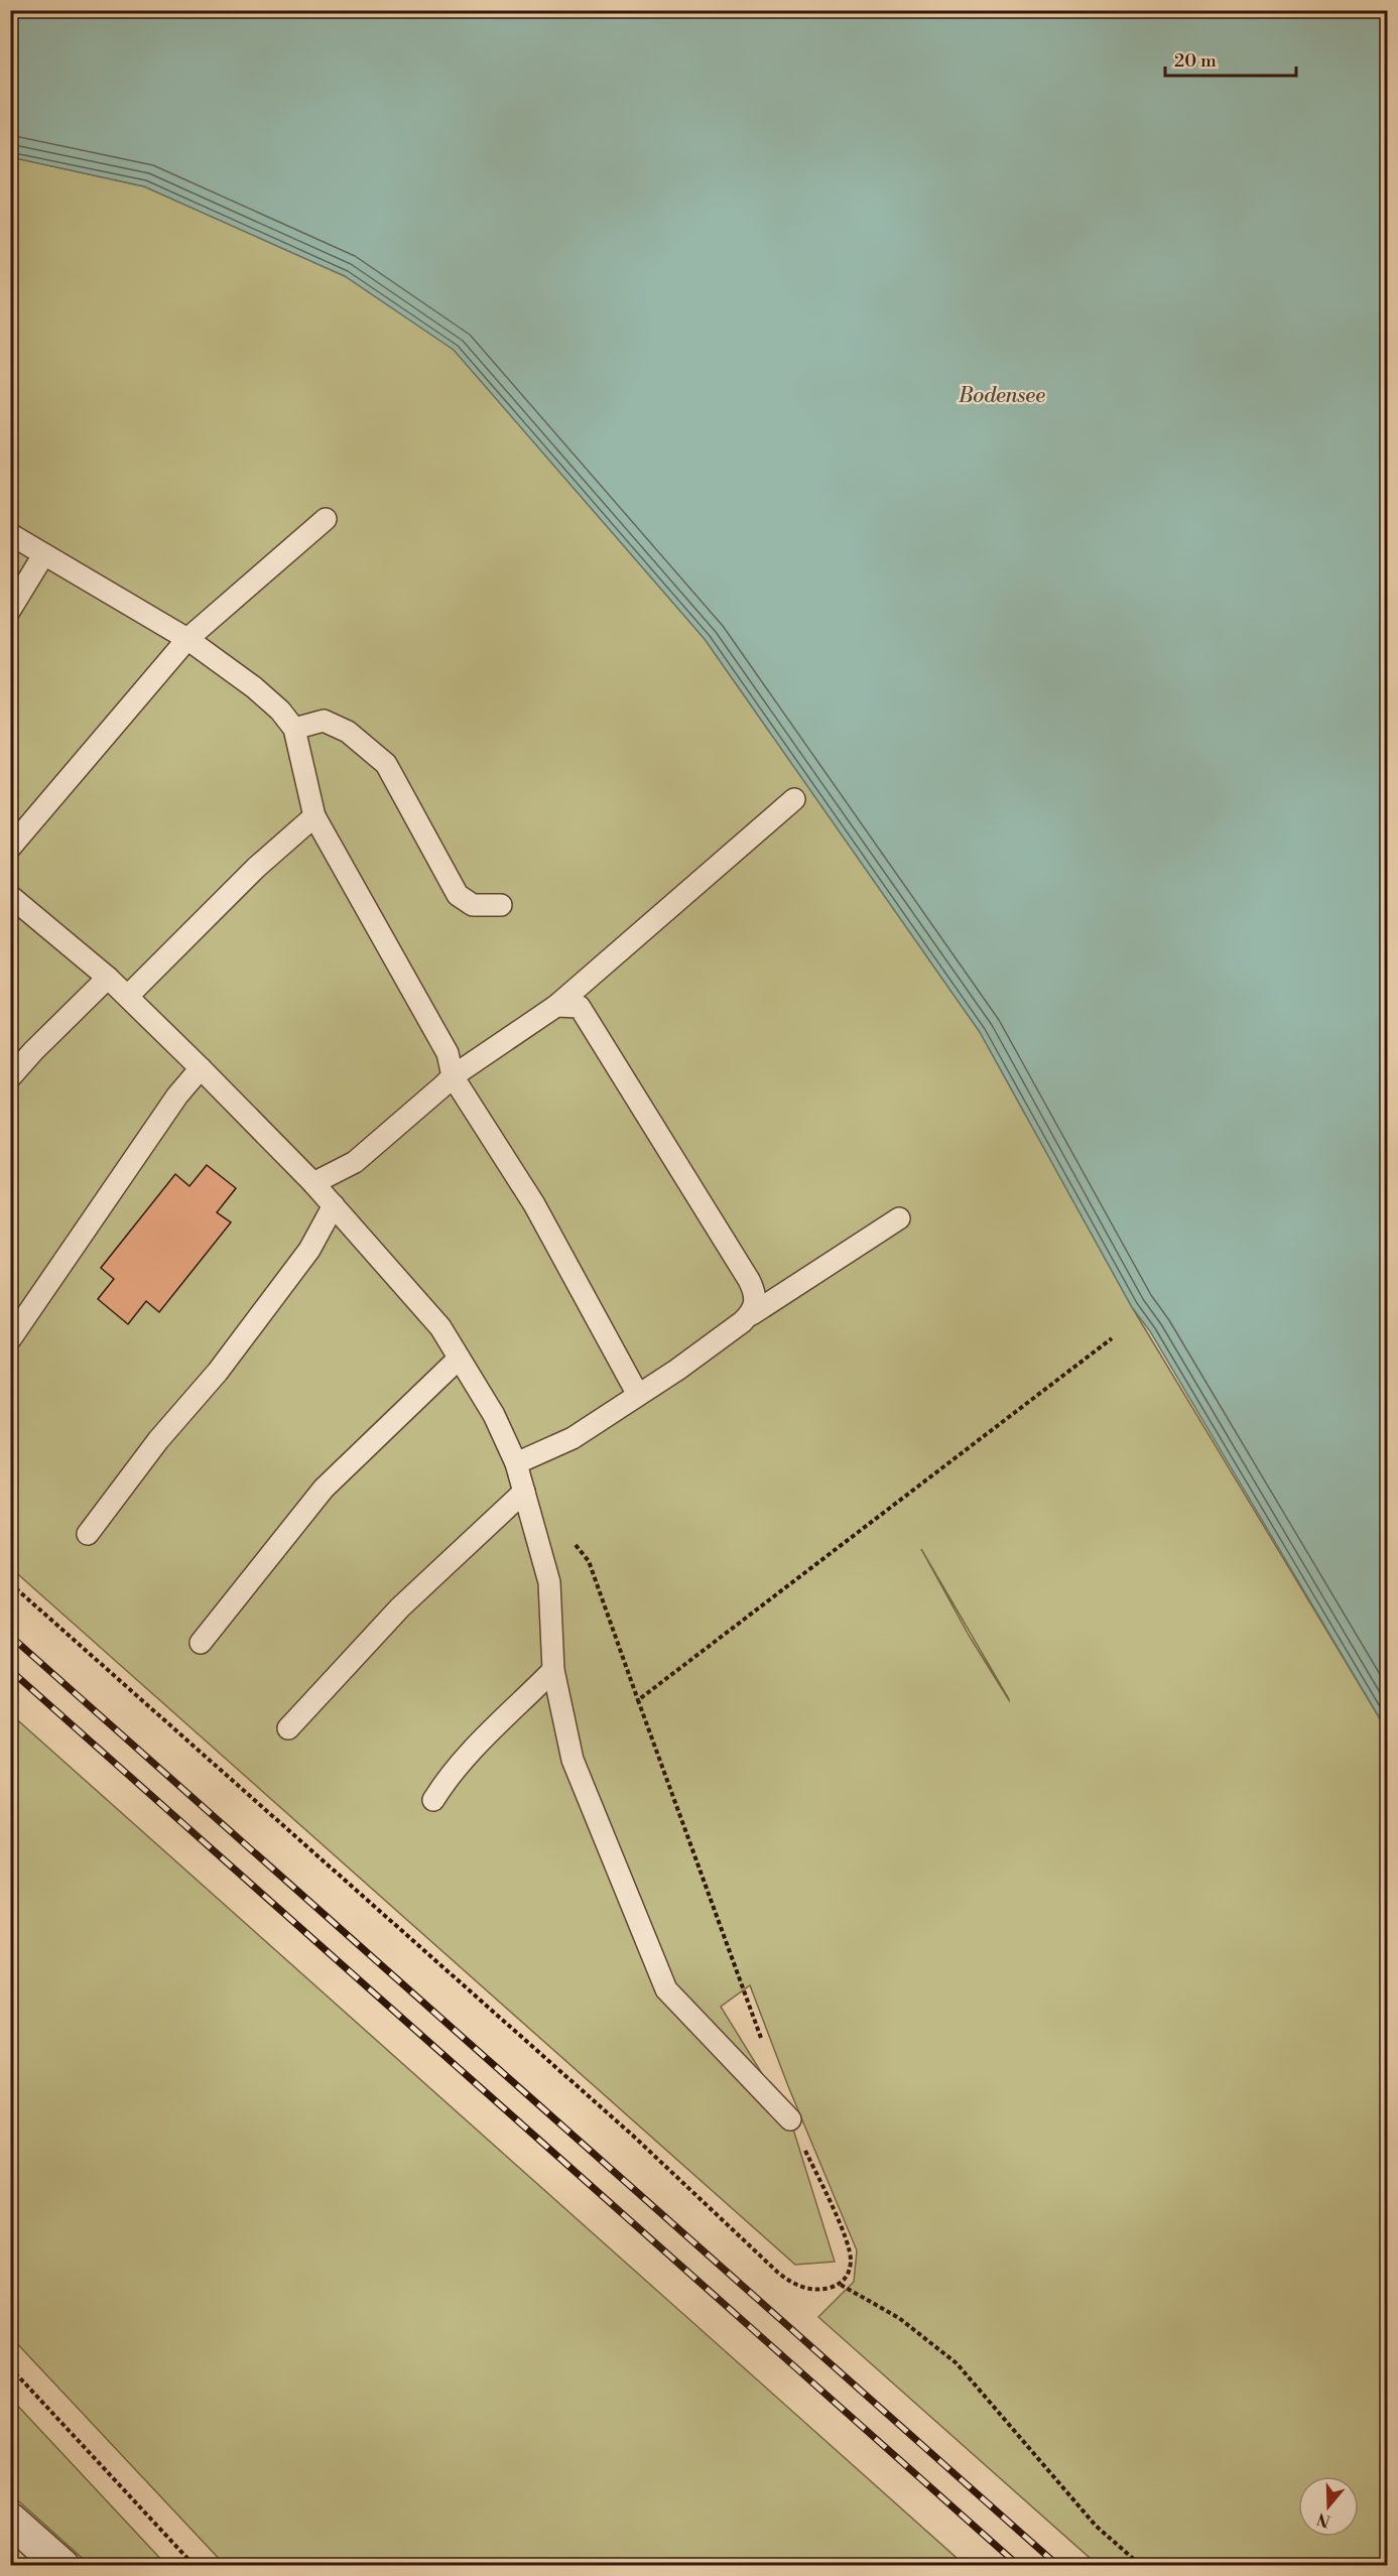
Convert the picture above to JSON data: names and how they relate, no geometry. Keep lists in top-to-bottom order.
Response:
{
  "water": ["Bodensee"],
  "scale_bar": "20 m",
  "north": "bottom"
}
